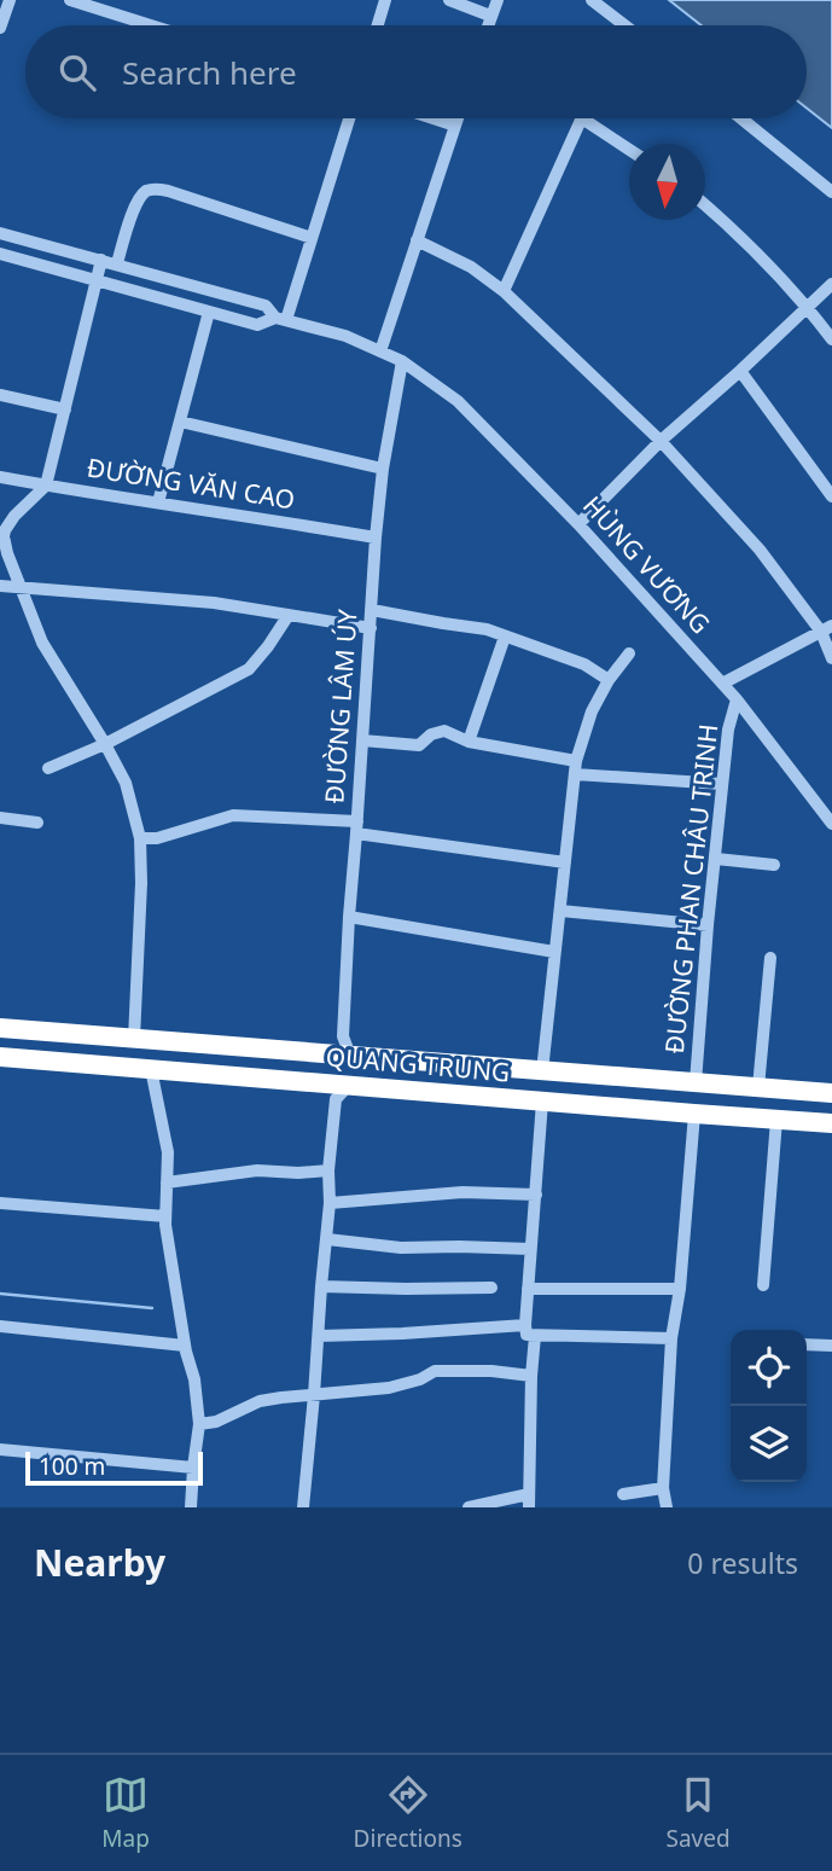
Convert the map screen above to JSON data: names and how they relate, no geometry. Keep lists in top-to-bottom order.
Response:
{
  "streets": {
    "highway": ["QUANG TRUNG"],
    "street": [
      "ĐƯỜNG VĂN CAO",
      "HÙNG VƯƠNG",
      "ĐƯỜNG LÂM ÚY",
      "ĐƯỜNG PHAN CHÂU TRINH"
    ]
  },
  "crossings": [
    ["ĐƯỜNG VĂN CAO", "ĐƯỜNG LÂM ÚY"],
    ["HÙNG VƯƠNG", "ĐƯỜNG LÂM ÚY"],
    ["HÙNG VƯƠNG", "ĐƯỜNG PHAN CHÂU TRINH"],
    ["ĐƯỜNG LÂM ÚY", "QUANG TRUNG"],
    ["ĐƯỜNG PHAN CHÂU TRINH", "QUANG TRUNG"]
  ],
  "scale_bar": "100 m",
  "north": "bottom",
  "page": {
    "search": "Search here",
    "scale": "100 m",
    "heading": ["Nearby", "0 results"],
    "nav": ["Map", "Directions", "Saved"]
  }
}
